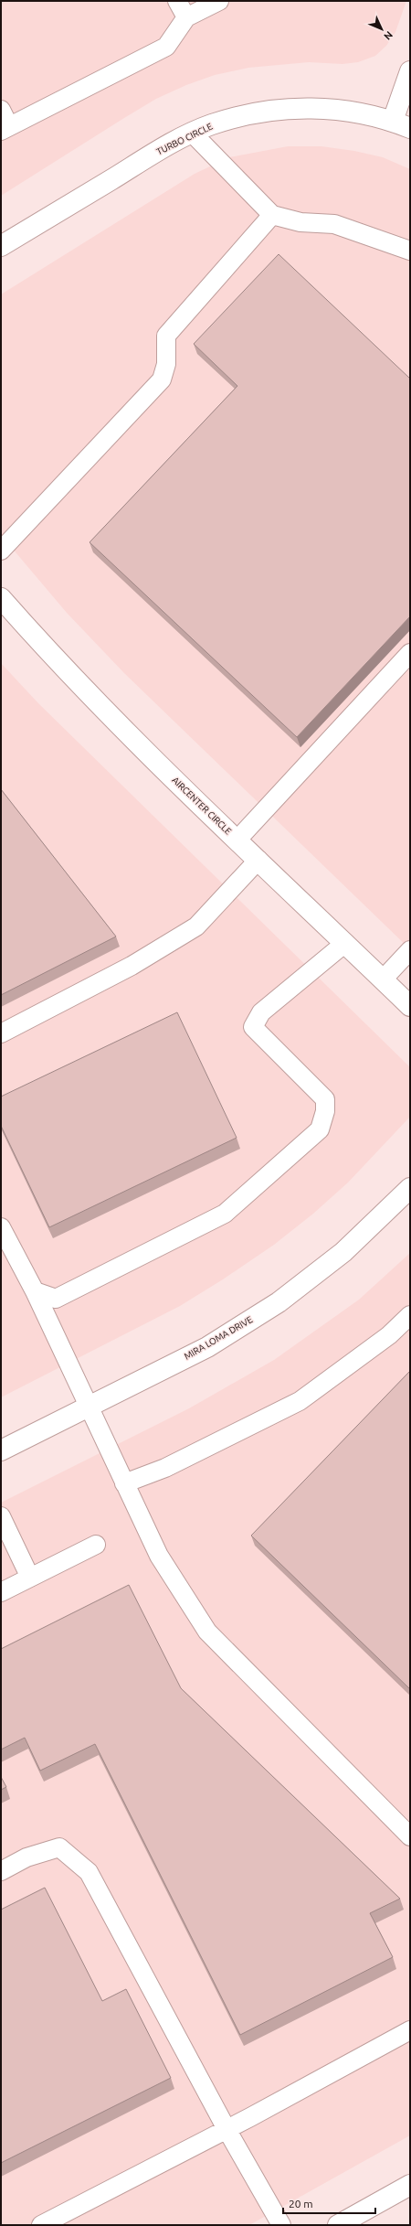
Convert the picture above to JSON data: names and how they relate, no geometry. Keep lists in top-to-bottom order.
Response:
{
  "streets": {
    "street": ["TURBO CIRCLE", "AIRCENTER CIRCLE", "MIRA LOMA DRIVE"]
  },
  "scale_bar": "20 m",
  "north": "bottom right"
}
